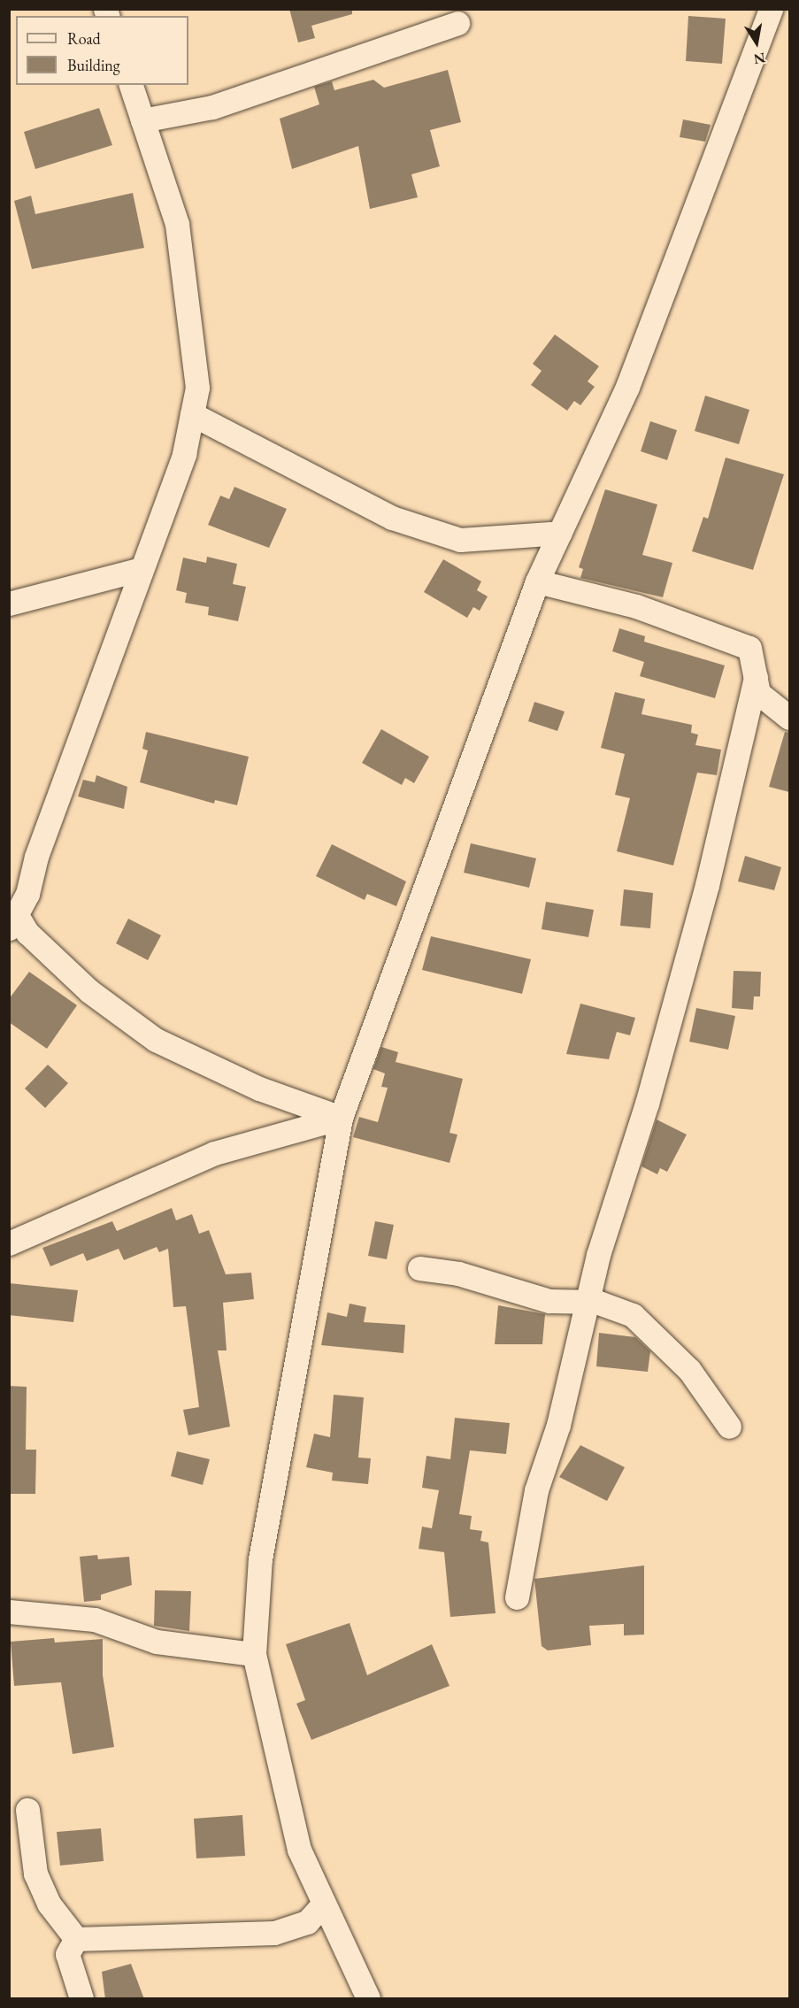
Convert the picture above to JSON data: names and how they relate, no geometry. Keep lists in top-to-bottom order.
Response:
{
  "legend": ["Road", "Building"],
  "north": "bottom"
}
